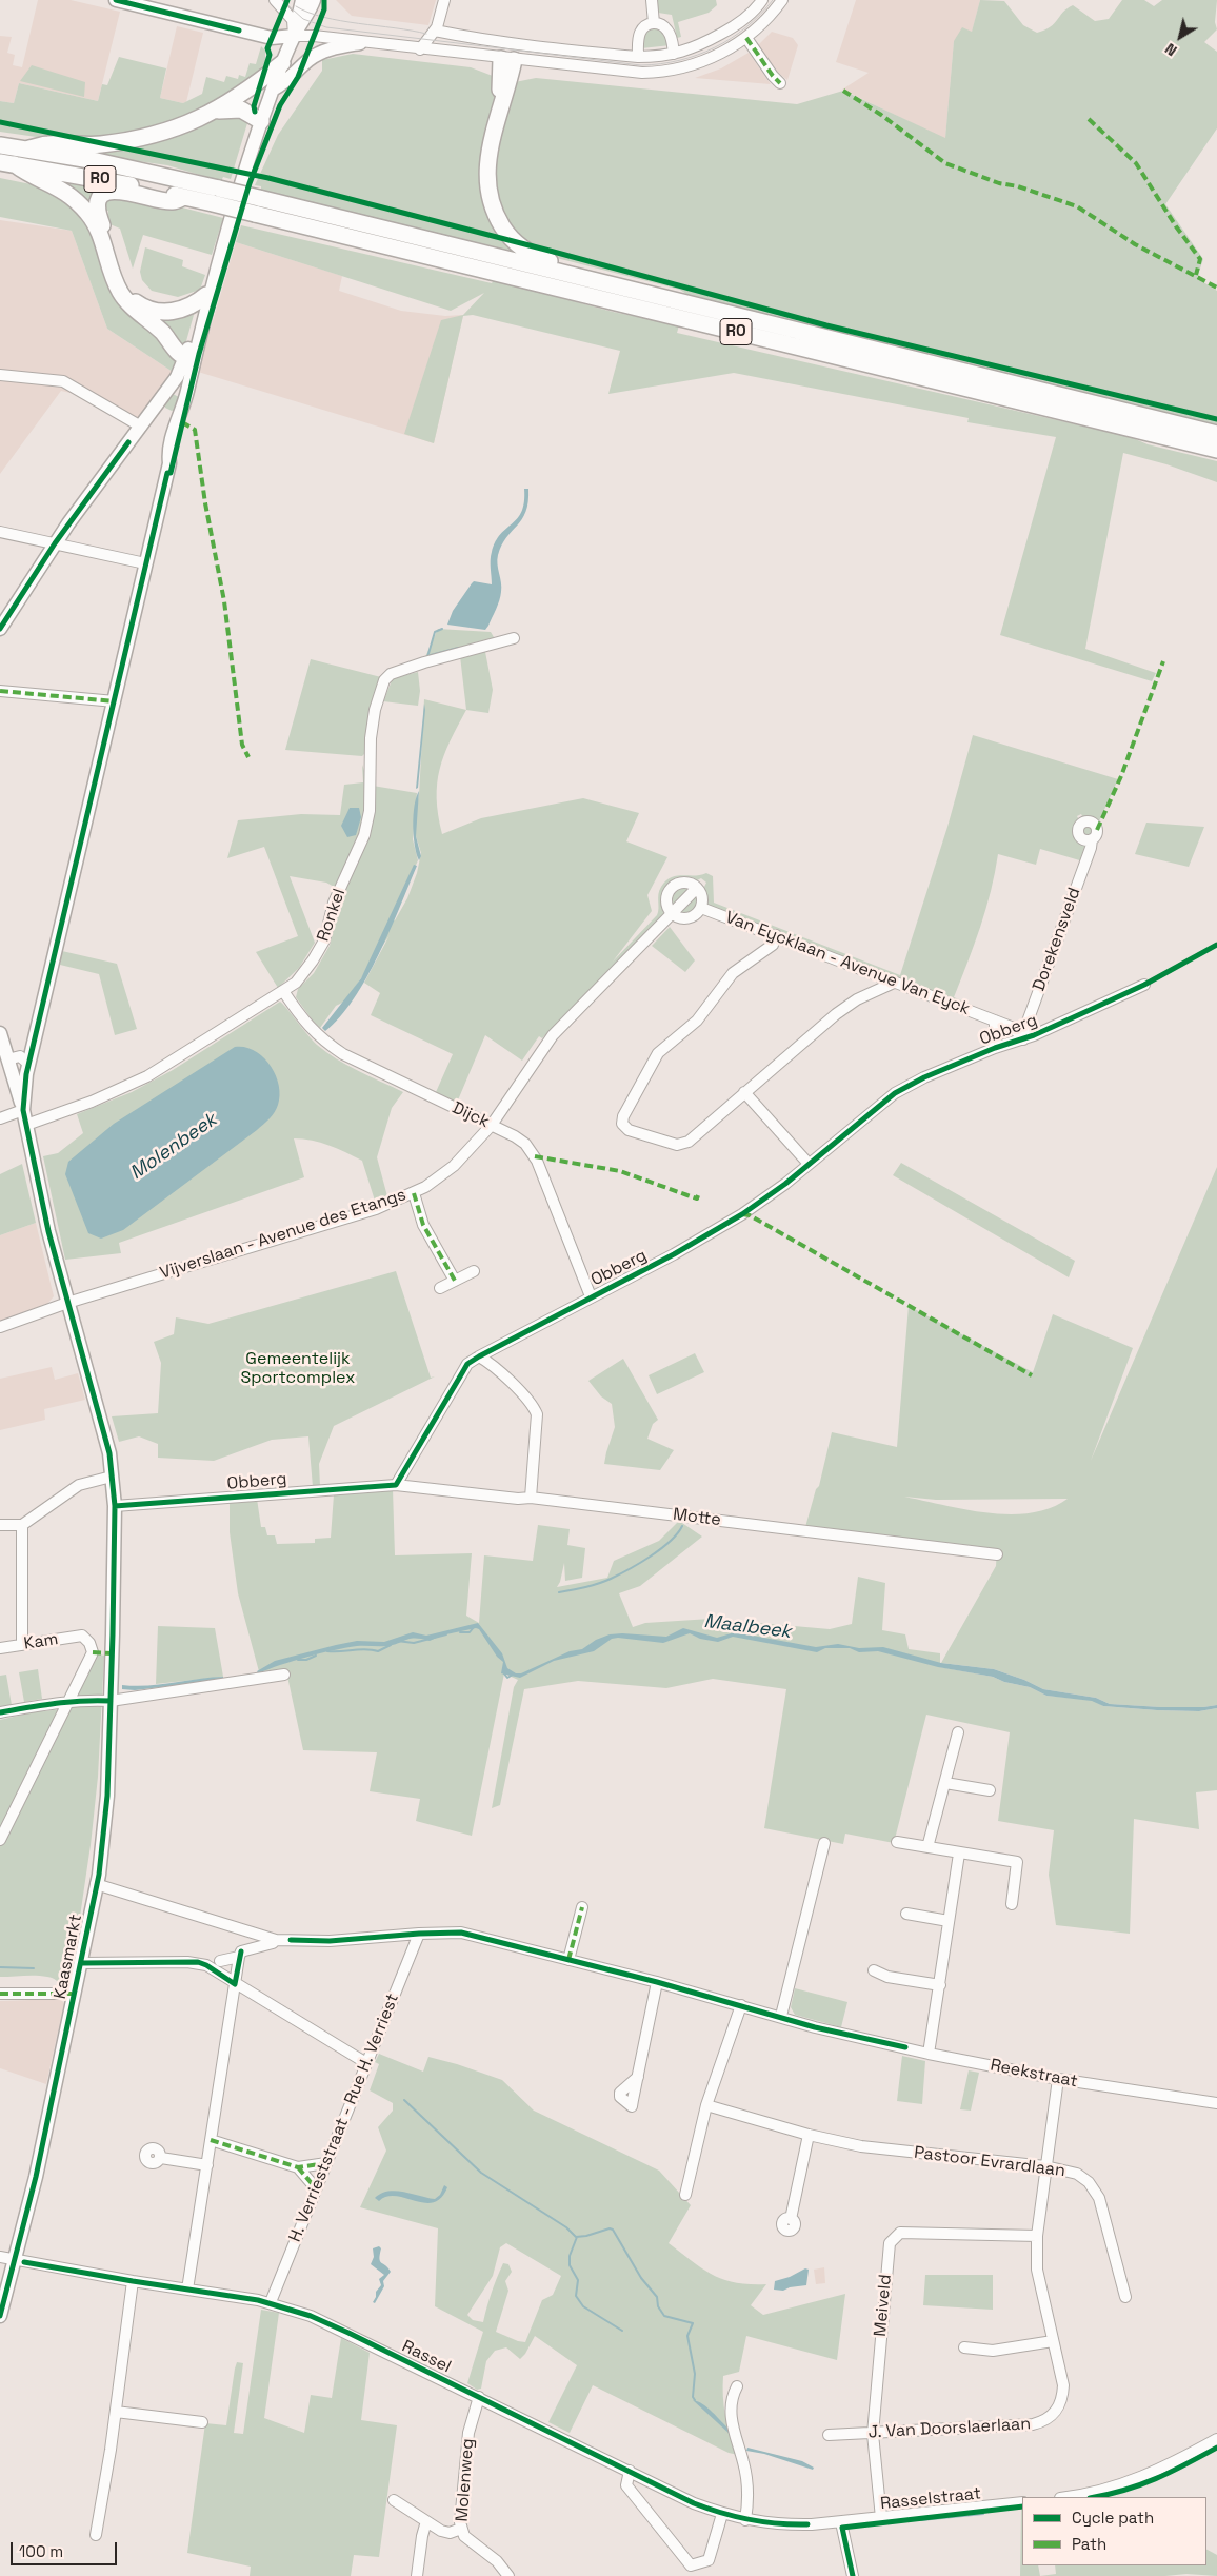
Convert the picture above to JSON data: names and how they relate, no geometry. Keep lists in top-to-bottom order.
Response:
{
  "streets": {
    "highway": ["R0"],
    "main road": ["Kaasmarkt"],
    "street": [
      "Ronkel",
      "Dorekensveld",
      "Van Eycklaan - Avenue Van Eyck",
      "Obberg",
      "Dijck",
      "Vijverslaan - Avenue des Etangs",
      "Motte",
      "Kam",
      "Reekstraat",
      "H. Verrieststraat - Rue H. Verriest",
      "Pastoor Evrardlaan",
      "Meiveld",
      "Rassel",
      "J. Van Doorslaerlaan",
      "Molenweg",
      "Rasselstraat"
    ]
  },
  "crossings": [
    ["Ronkel", "Dijck"],
    ["Ronkel", "Kaasmarkt"],
    ["Dorekensveld", "Van Eycklaan - Avenue Van Eyck"],
    ["Dorekensveld", "Obberg"],
    ["Van Eycklaan - Avenue Van Eyck", "Obberg"],
    ["Obberg", "Dijck"],
    ["Obberg", "Motte"],
    ["Obberg", "Kaasmarkt"],
    ["Dijck", "Vijverslaan - Avenue des Etangs"],
    ["Vijverslaan - Avenue des Etangs", "Kaasmarkt"],
    ["Kaasmarkt", "Rassel"],
    ["Reekstraat", "H. Verrieststraat - Rue H. Verriest"],
    ["Reekstraat", "J. Van Doorslaerlaan"],
    ["H. Verrieststraat - Rue H. Verriest", "Rassel"],
    ["Pastoor Evrardlaan", "J. Van Doorslaerlaan"],
    ["Meiveld", "J. Van Doorslaerlaan"],
    ["Meiveld", "Rasselstraat"],
    ["Rassel", "Molenweg"],
    ["Rassel", "Rasselstraat"]
  ],
  "water": ["Molenbeek", "Maalbeek"],
  "parks": ["Gemeentelijk Sportcomplex"],
  "legend": ["Cycle path", "Path"],
  "scale_bar": "100 m",
  "north": "bottom left"
}
